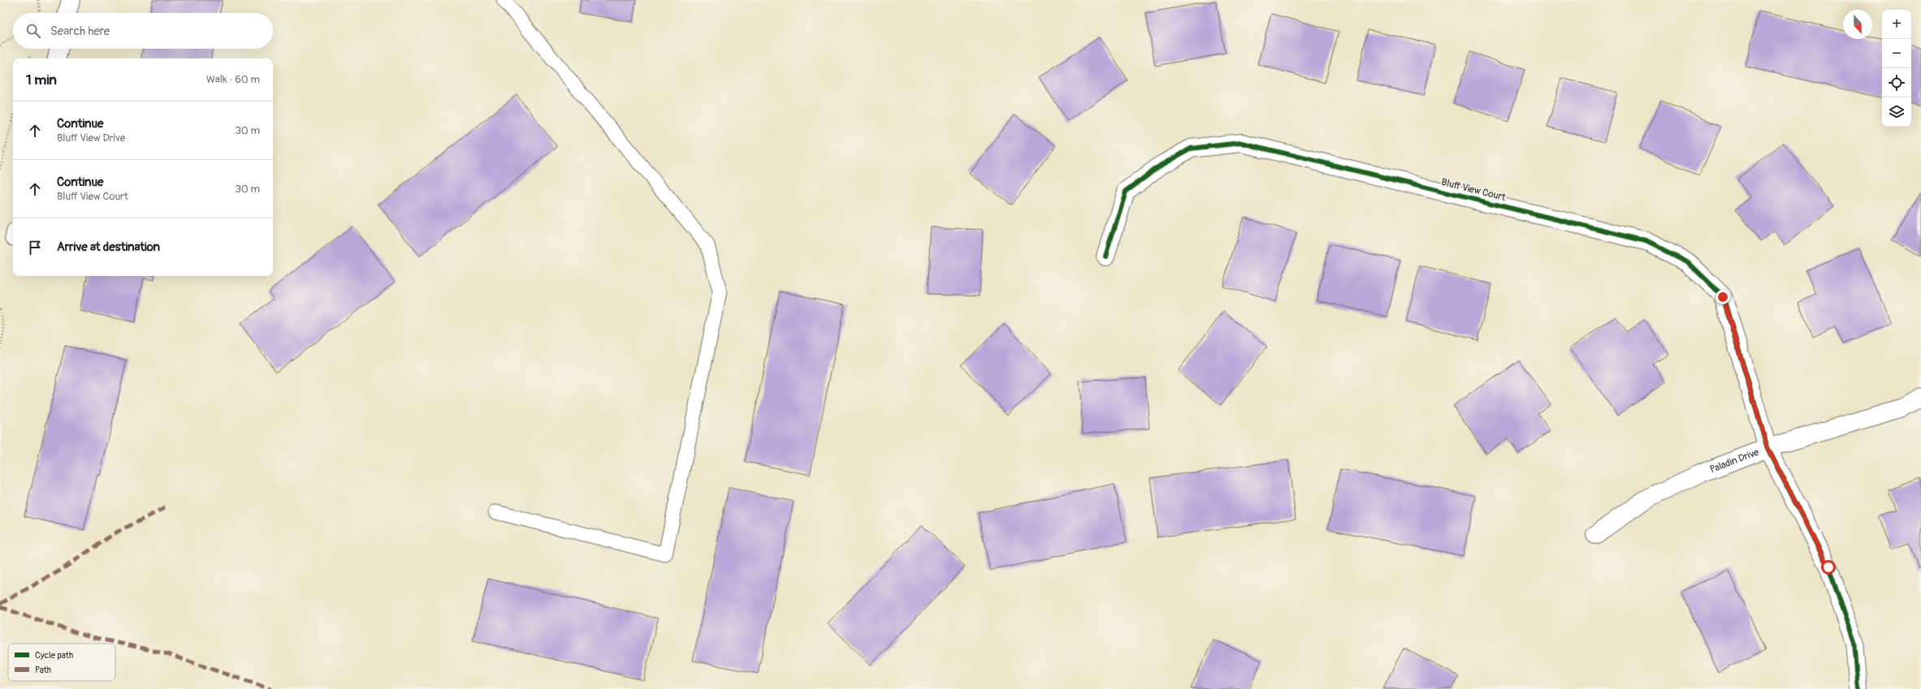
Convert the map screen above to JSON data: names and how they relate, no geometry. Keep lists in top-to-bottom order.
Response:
{
  "streets": {
    "street": ["Bluff View Court", "Paladin Drive"]
  },
  "crossings": [
    ["Bluff View Court", "Paladin Drive"]
  ],
  "legend": ["Cycle path", "Path"],
  "north": "bottom",
  "page": {
    "map_buttons": ["+", "−"],
    "search": "Search here",
    "heading": ["1 min", "Walk · 60 m"],
    "list": [
      ["Continue", "Bluff View Drive", "30 m"],
      ["Continue", "Bluff View Court", "30 m"],
      "Arrive at destination"
    ]
  }
}
